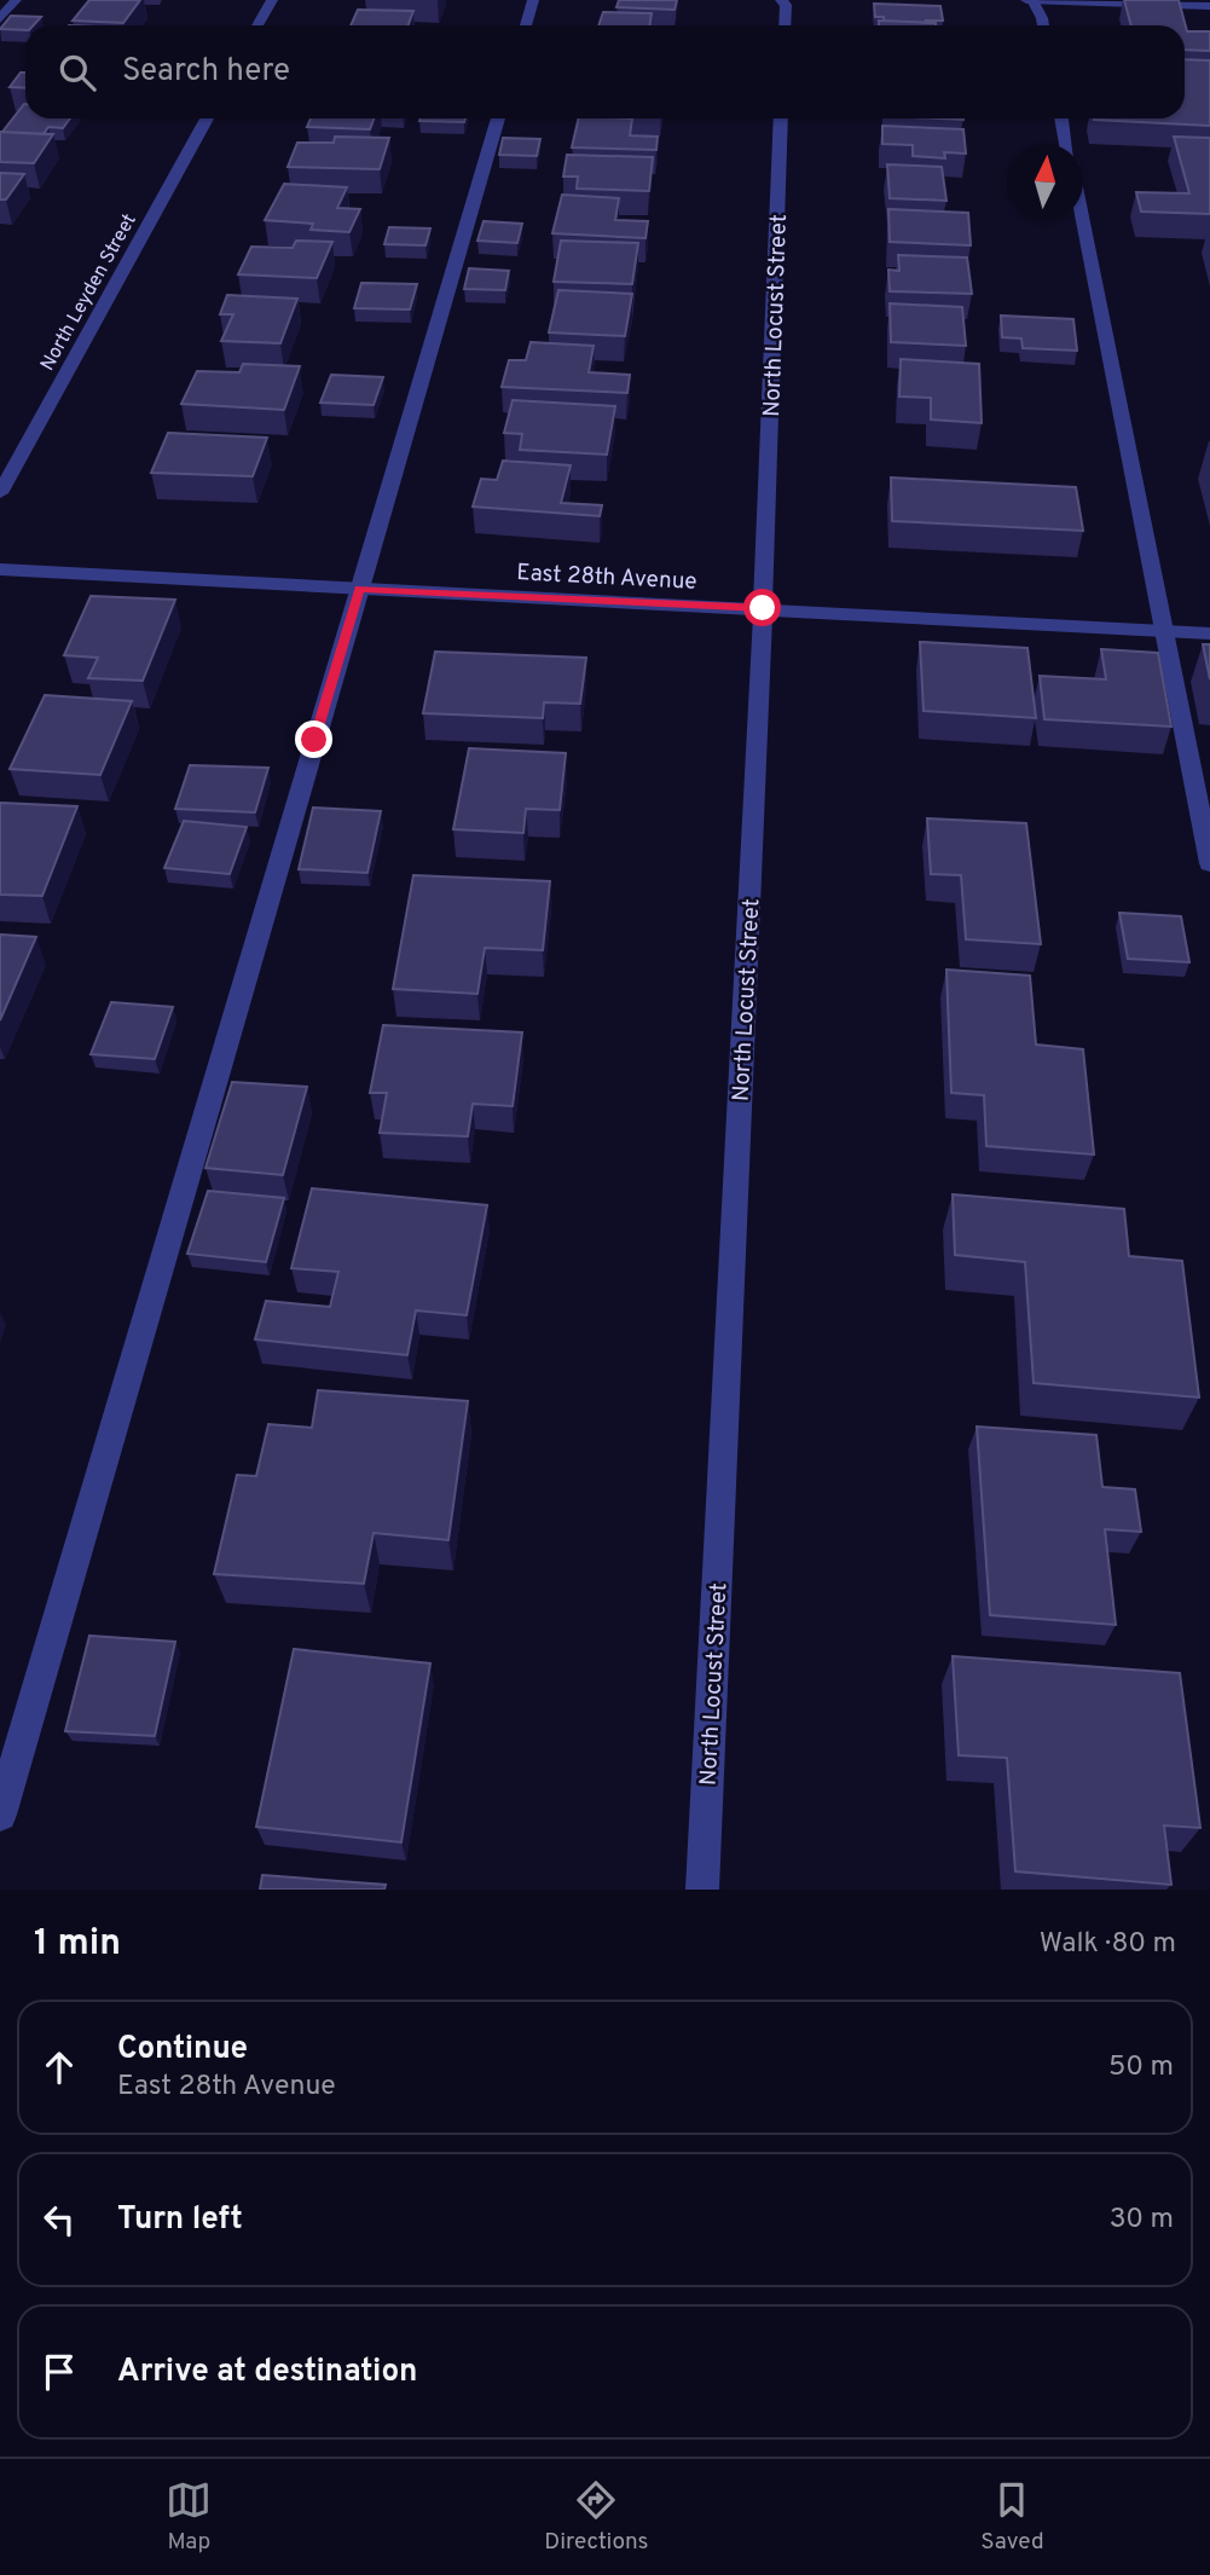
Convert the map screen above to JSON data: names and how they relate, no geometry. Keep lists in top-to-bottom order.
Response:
{
  "streets": {
    "street": ["North Leyden Street", "North Locust Street", "East 28th Avenue"]
  },
  "crossings": [
    ["North Locust Street", "East 28th Avenue"]
  ],
  "north": "top",
  "page": {
    "search": "Search here",
    "heading": ["1 min", "Walk · 80 m"],
    "list": [
      ["Continue", "East 28th Avenue", "50 m"],
      ["Turn left", "30 m"],
      "Arrive at destination"
    ],
    "nav": ["Map", "Directions", "Saved"]
  }
}
